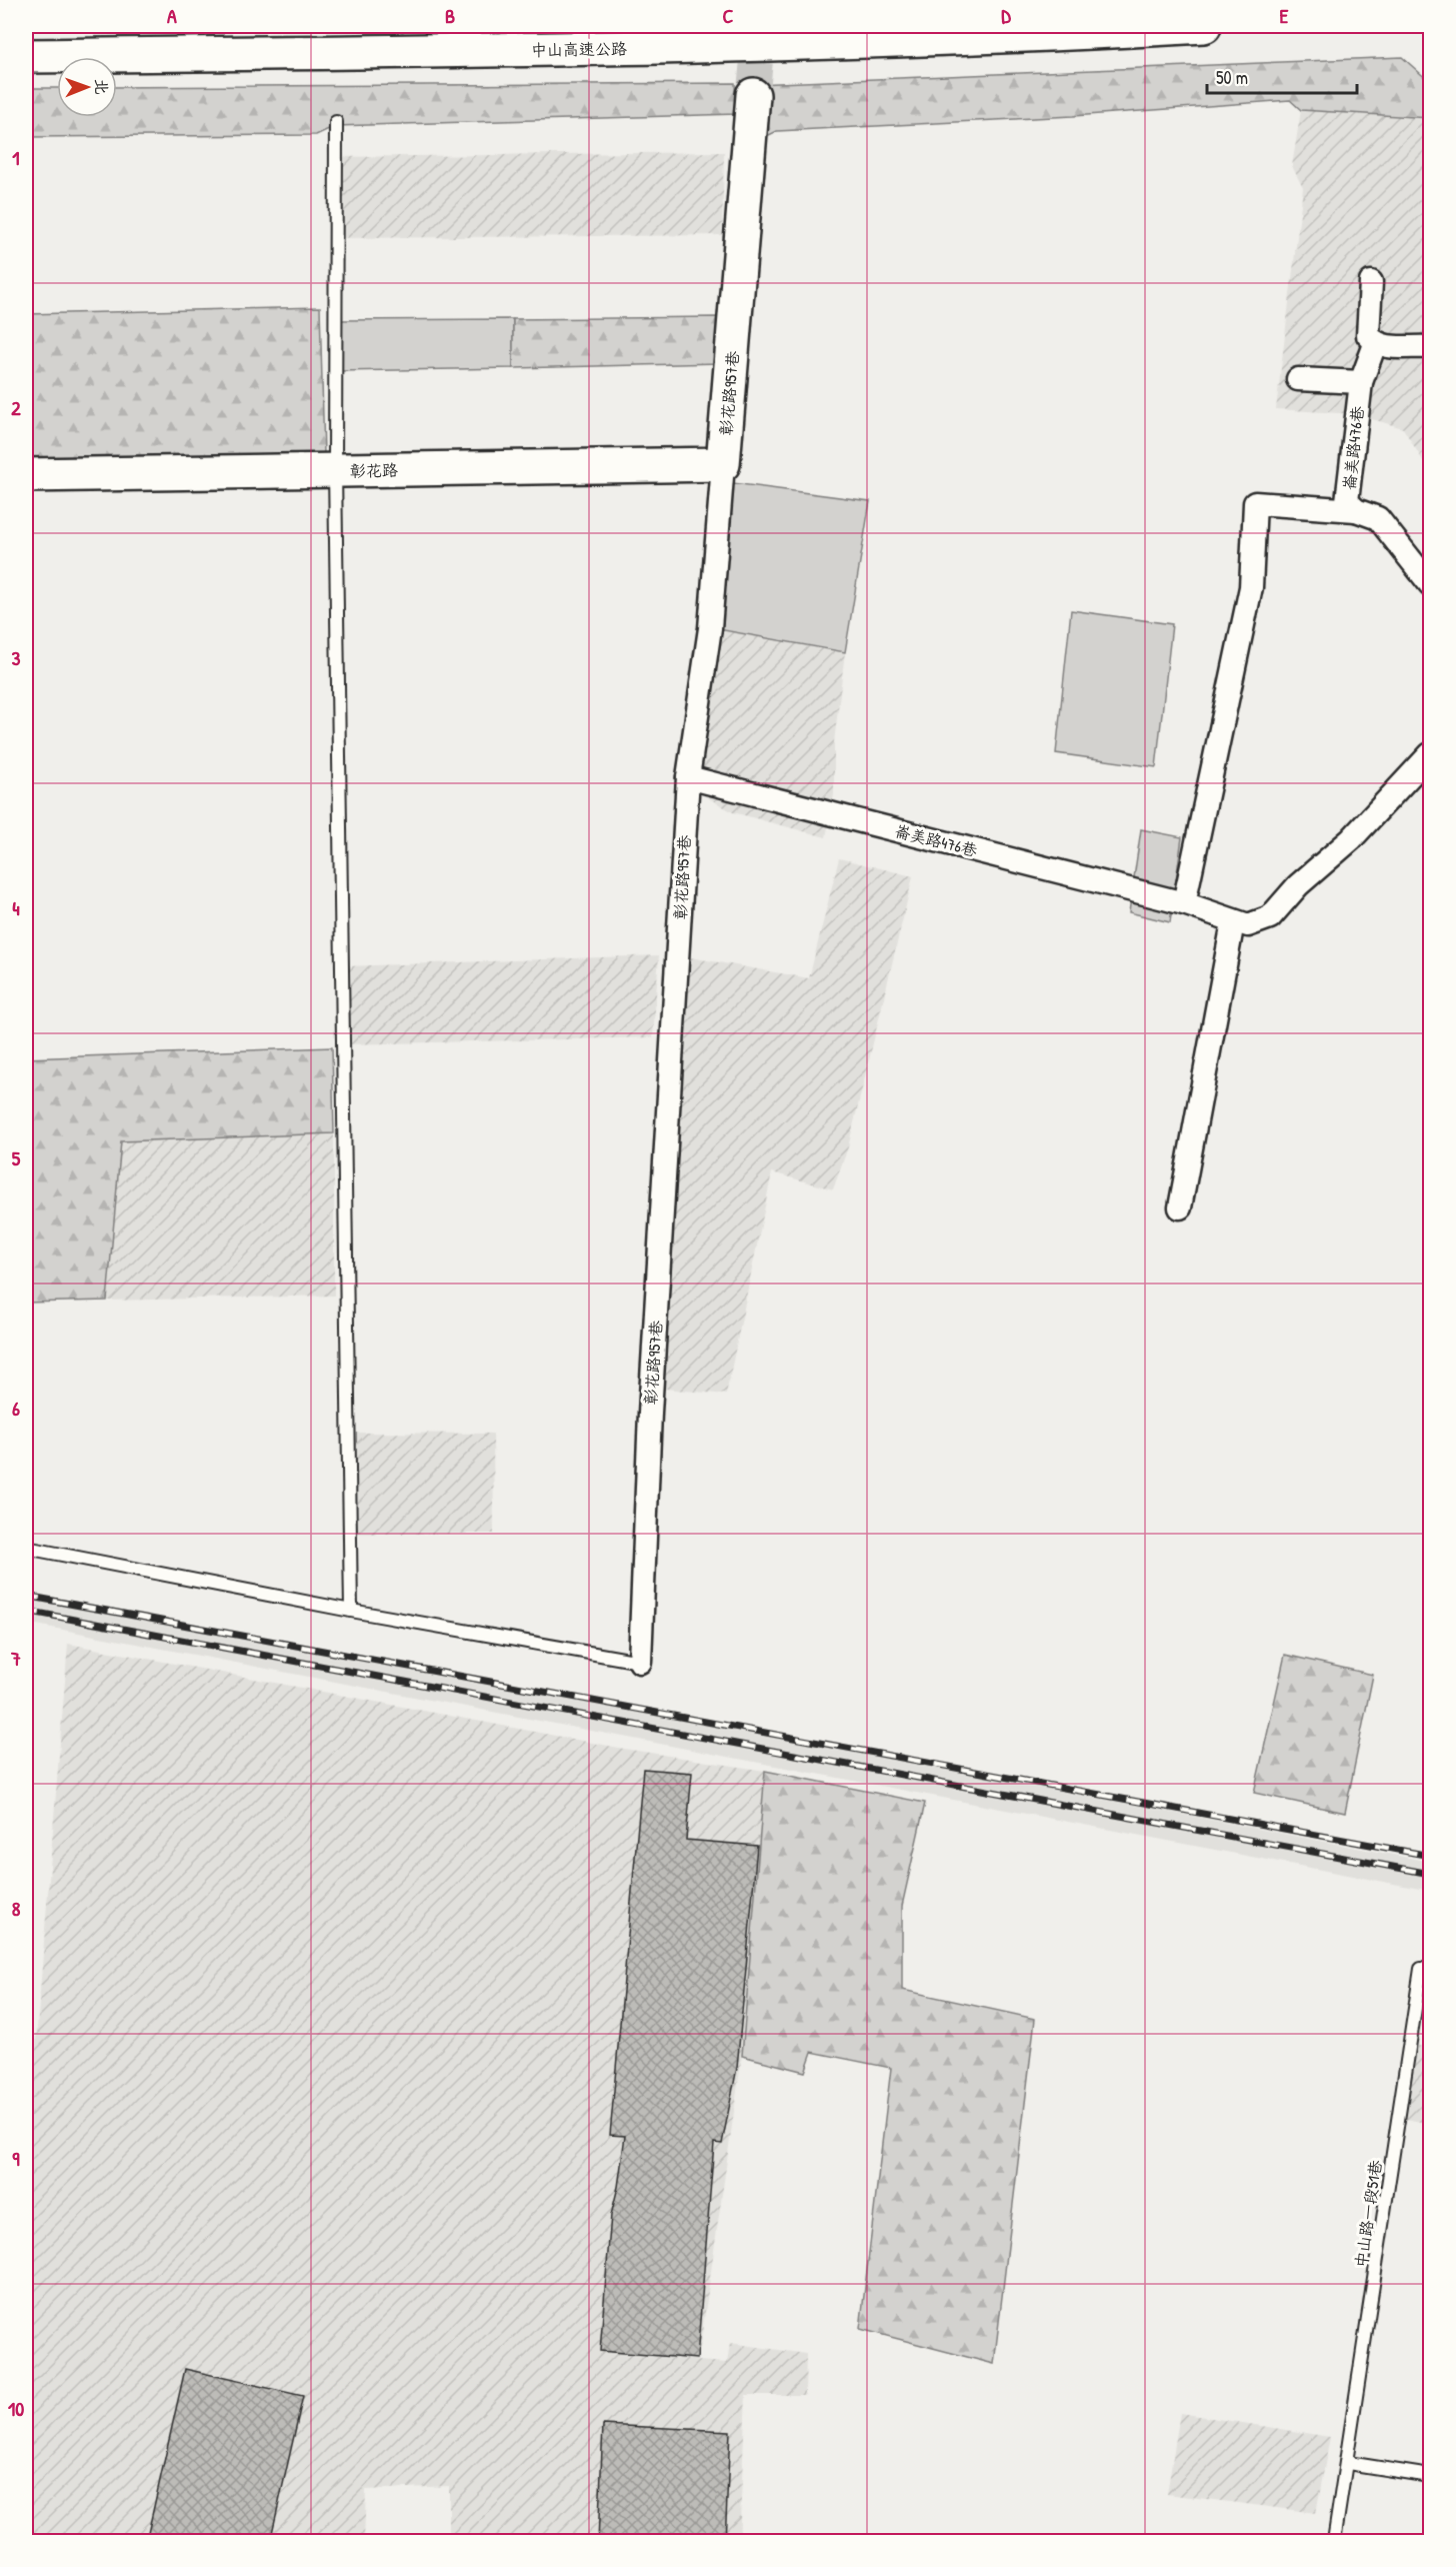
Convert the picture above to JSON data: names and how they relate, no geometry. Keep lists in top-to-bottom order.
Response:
{
  "streets": {
    "main road": ["中山高速公路", "彰花路957巷", "彰花路"],
    "street": ["崙美路476巷"],
    "lane": ["中山路一段51巷"]
  },
  "crossings": [
    ["彰花路957巷", "崙美路476巷"],
    ["彰花路957巷", "彰花路"]
  ],
  "scale_bar": "50 m",
  "north": "right",
  "grid": {
    "columns": [
      "A",
      "B",
      "C",
      "D",
      "E"
    ],
    "rows": [
      "1",
      "2",
      "3",
      "4",
      "5",
      "6",
      "7",
      "8",
      "9",
      "10"
    ]
  }
}
